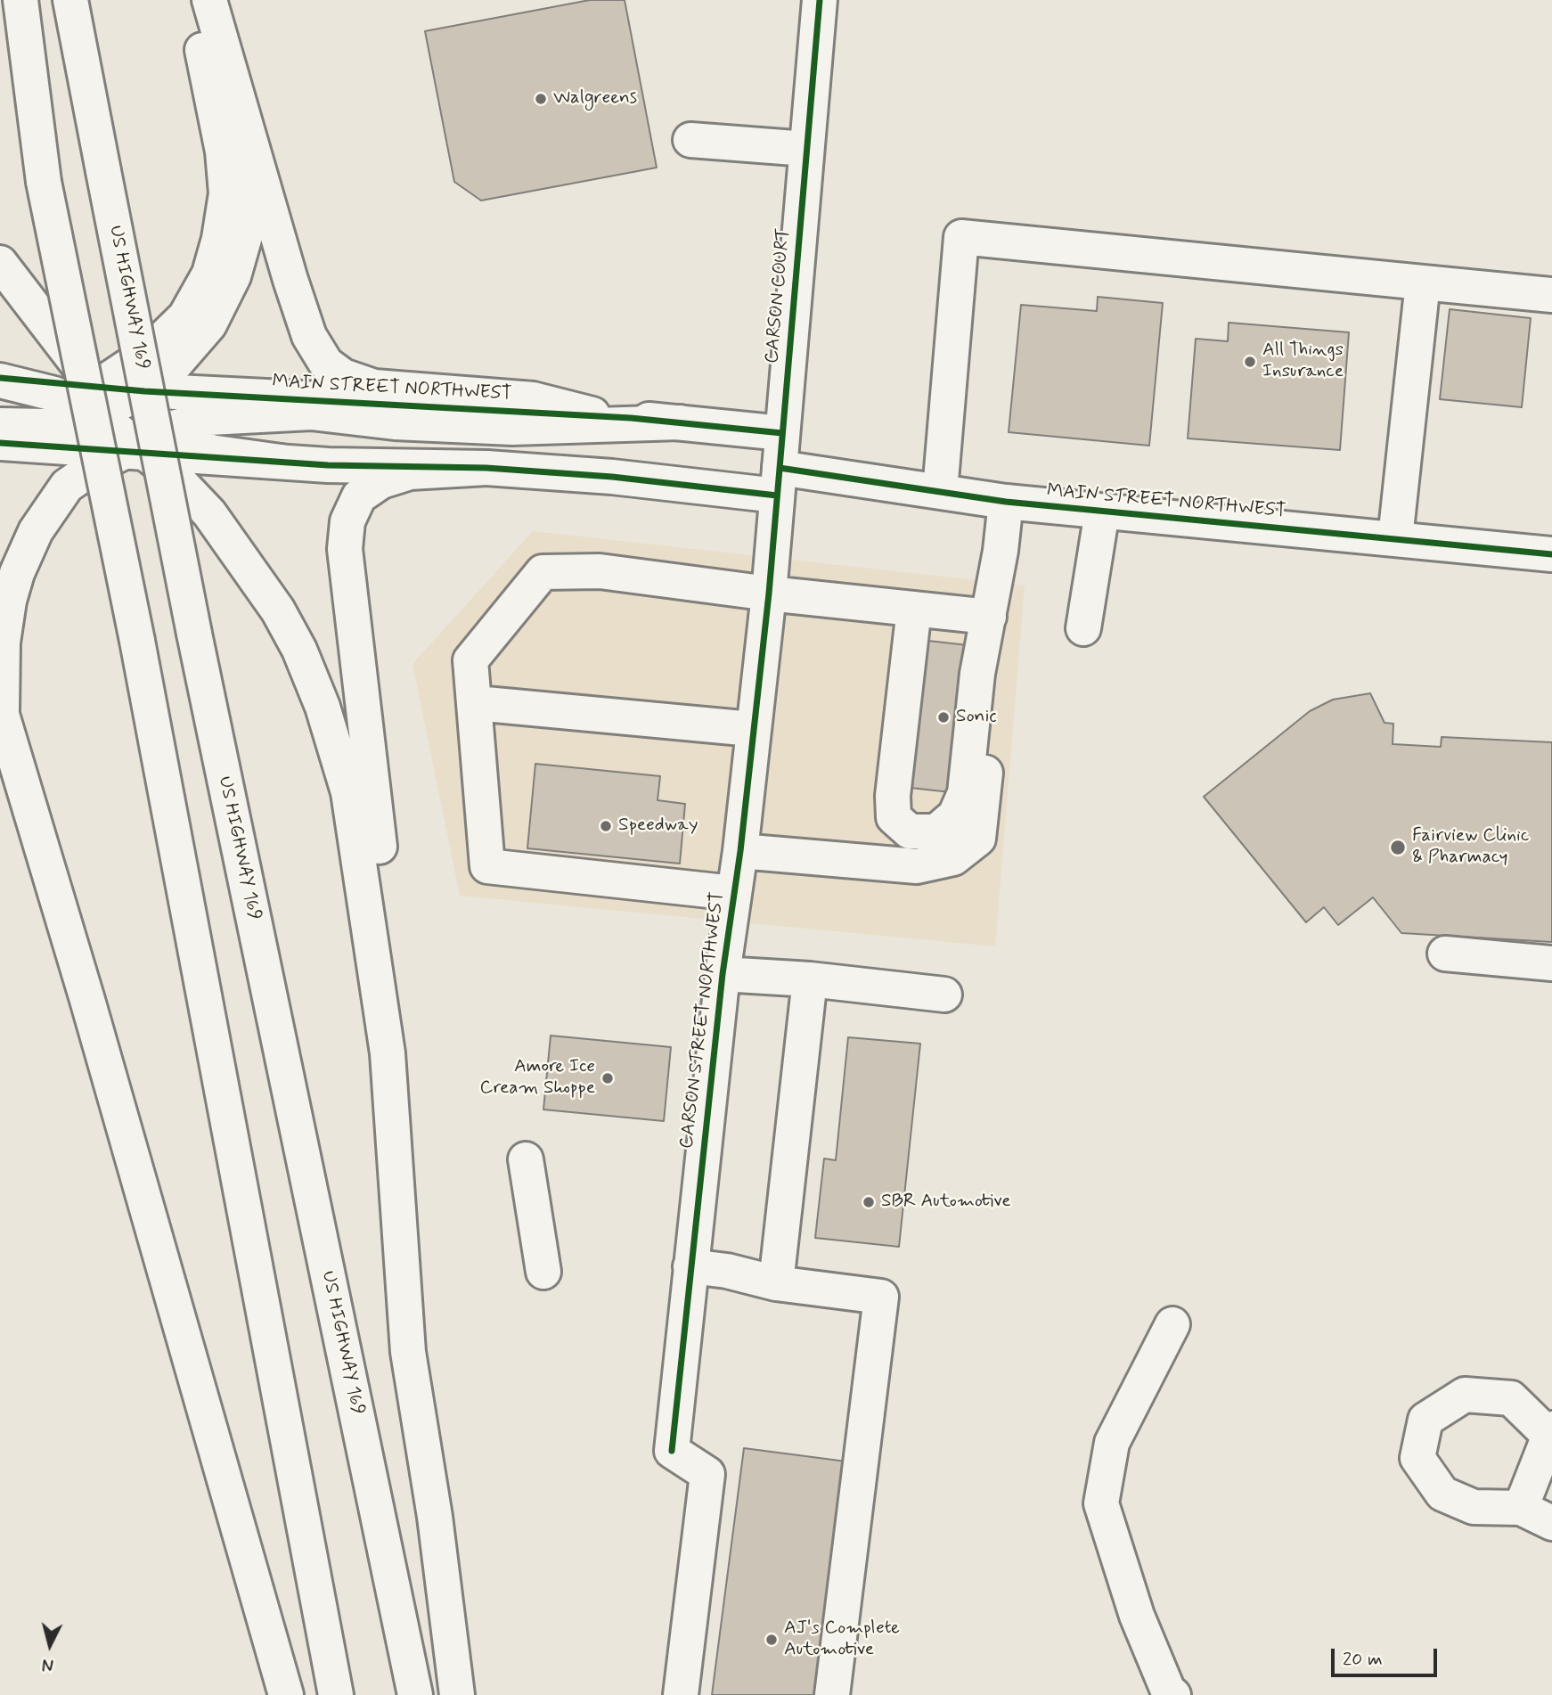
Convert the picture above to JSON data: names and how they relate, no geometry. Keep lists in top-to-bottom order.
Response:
{
  "streets": {
    "main road": [
      "CARSON COURT",
      "US HIGHWAY 169",
      "MAIN STREET NORTHWEST",
      "CARSON STREET NORTHWEST"
    ]
  },
  "crossings": [
    ["CARSON COURT", "MAIN STREET NORTHWEST"],
    ["CARSON COURT", "CARSON STREET NORTHWEST"]
  ],
  "places": [
    "Walgreens",
    "All Things Insurance",
    "Sonic",
    "Speedway",
    "Fairview Clinic & Pharmacy",
    "Amore Ice Cream Shoppe",
    "SBR Automotive",
    "AJ's Complete Automotive"
  ],
  "scale_bar": "20 m",
  "north": "bottom"
}
